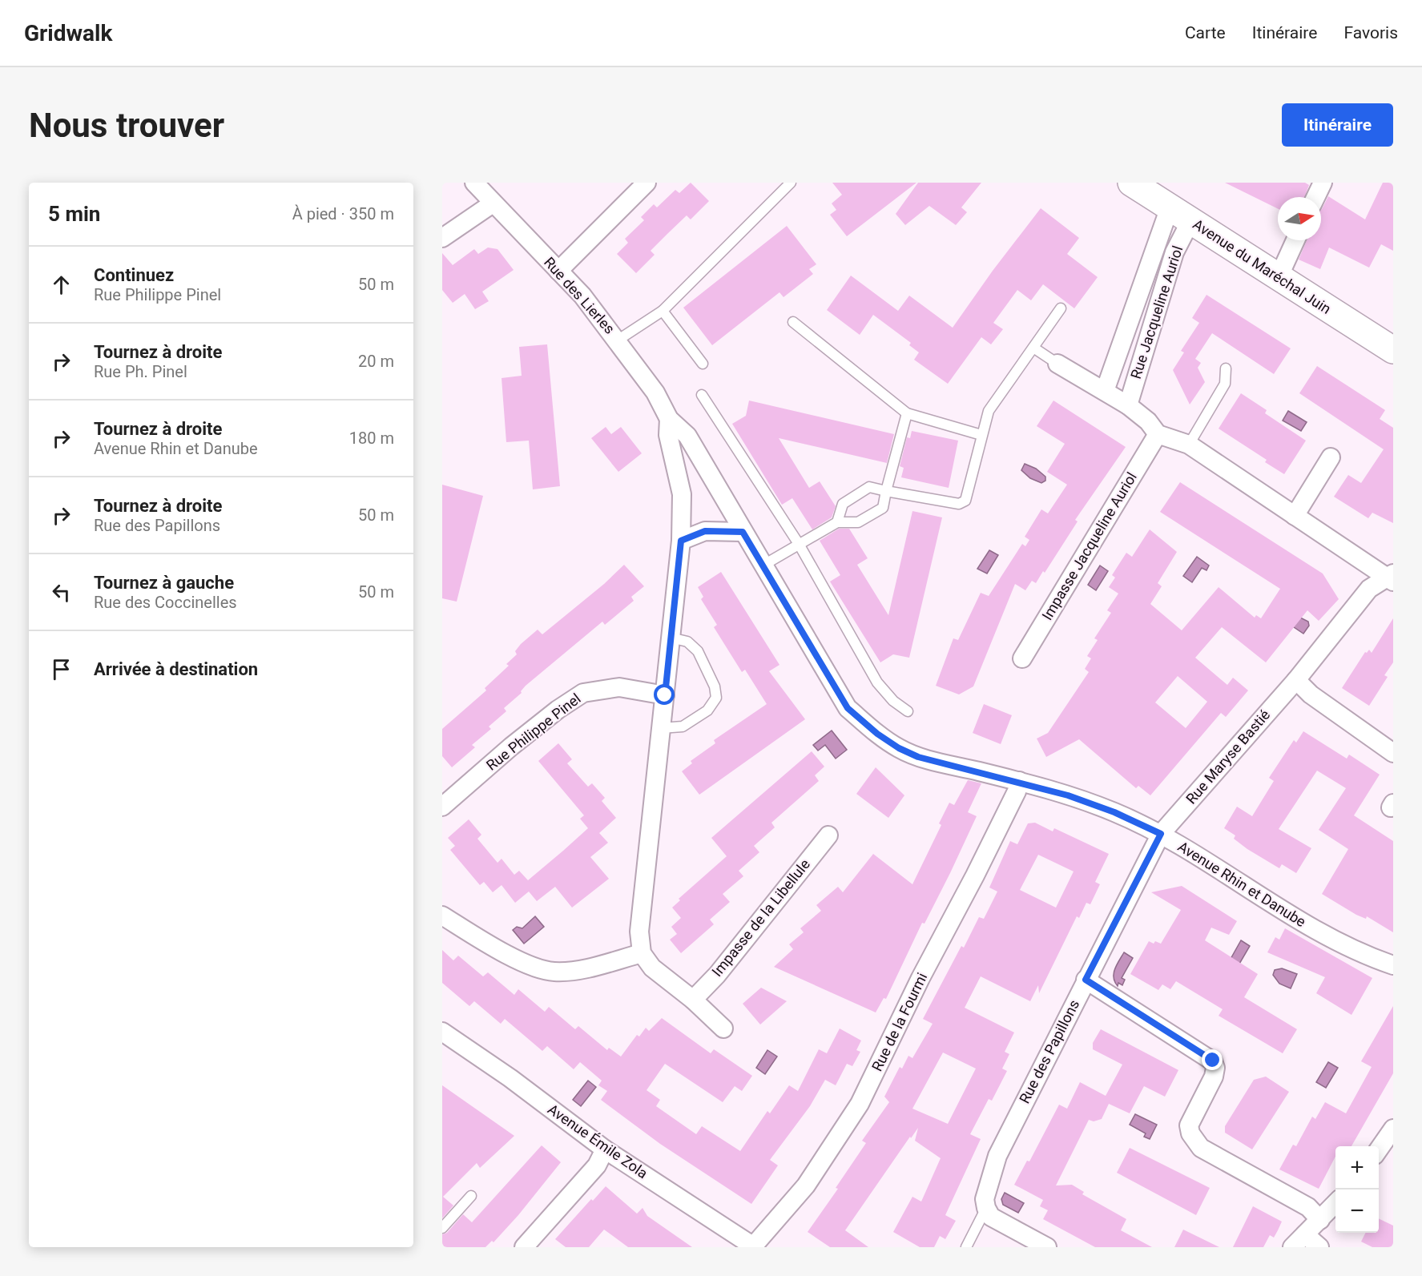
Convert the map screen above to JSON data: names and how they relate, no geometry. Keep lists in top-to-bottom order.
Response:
{
  "streets": {
    "main road": ["Avenue du Maréchal Juin"],
    "street": [
      "Rue des Lierles",
      "Rue Jacqueline Auriol",
      "Impasse Jacqueline Auriol",
      "Rue Philippe Pinel",
      "Rue Maryse Bastié",
      "Avenue Rhin et Danube",
      "Impasse de la Libellule",
      "Rue de la Fourmi",
      "Rue des Papillons",
      "Avenue Émile Zola"
    ]
  },
  "crossings": [
    ["Avenue du Maréchal Juin", "Rue Jacqueline Auriol"],
    ["Rue des Lierles", "Avenue Rhin et Danube"],
    ["Rue Maryse Bastié", "Avenue Rhin et Danube"],
    ["Rue Maryse Bastié", "Rue des Papillons"],
    ["Avenue Rhin et Danube", "Rue de la Fourmi"],
    ["Avenue Rhin et Danube", "Rue des Papillons"],
    ["Rue de la Fourmi", "Avenue Émile Zola"]
  ],
  "north": "right",
  "page": {
    "header": "Gridwalk",
    "nav": ["Carte", "Itinéraire", "Favoris"],
    "buttons": "Itinéraire",
    "title": "Nous trouver",
    "heading": ["5 min", "À pied · 350 m"],
    "list": [
      ["Continuez", "Rue Philippe Pinel", "50 m"],
      ["Tournez à droite", "Rue Ph. Pinel", "20 m"],
      ["Tournez à droite", "Avenue Rhin et Danube", "180 m"],
      ["Tournez à droite", "Rue des Papillons", "50 m"],
      ["Tournez à gauche", "Rue des Coccinelles", "50 m"],
      "Arrivée à destination"
    ],
    "map_buttons": ["+", "−"]
  }
}
